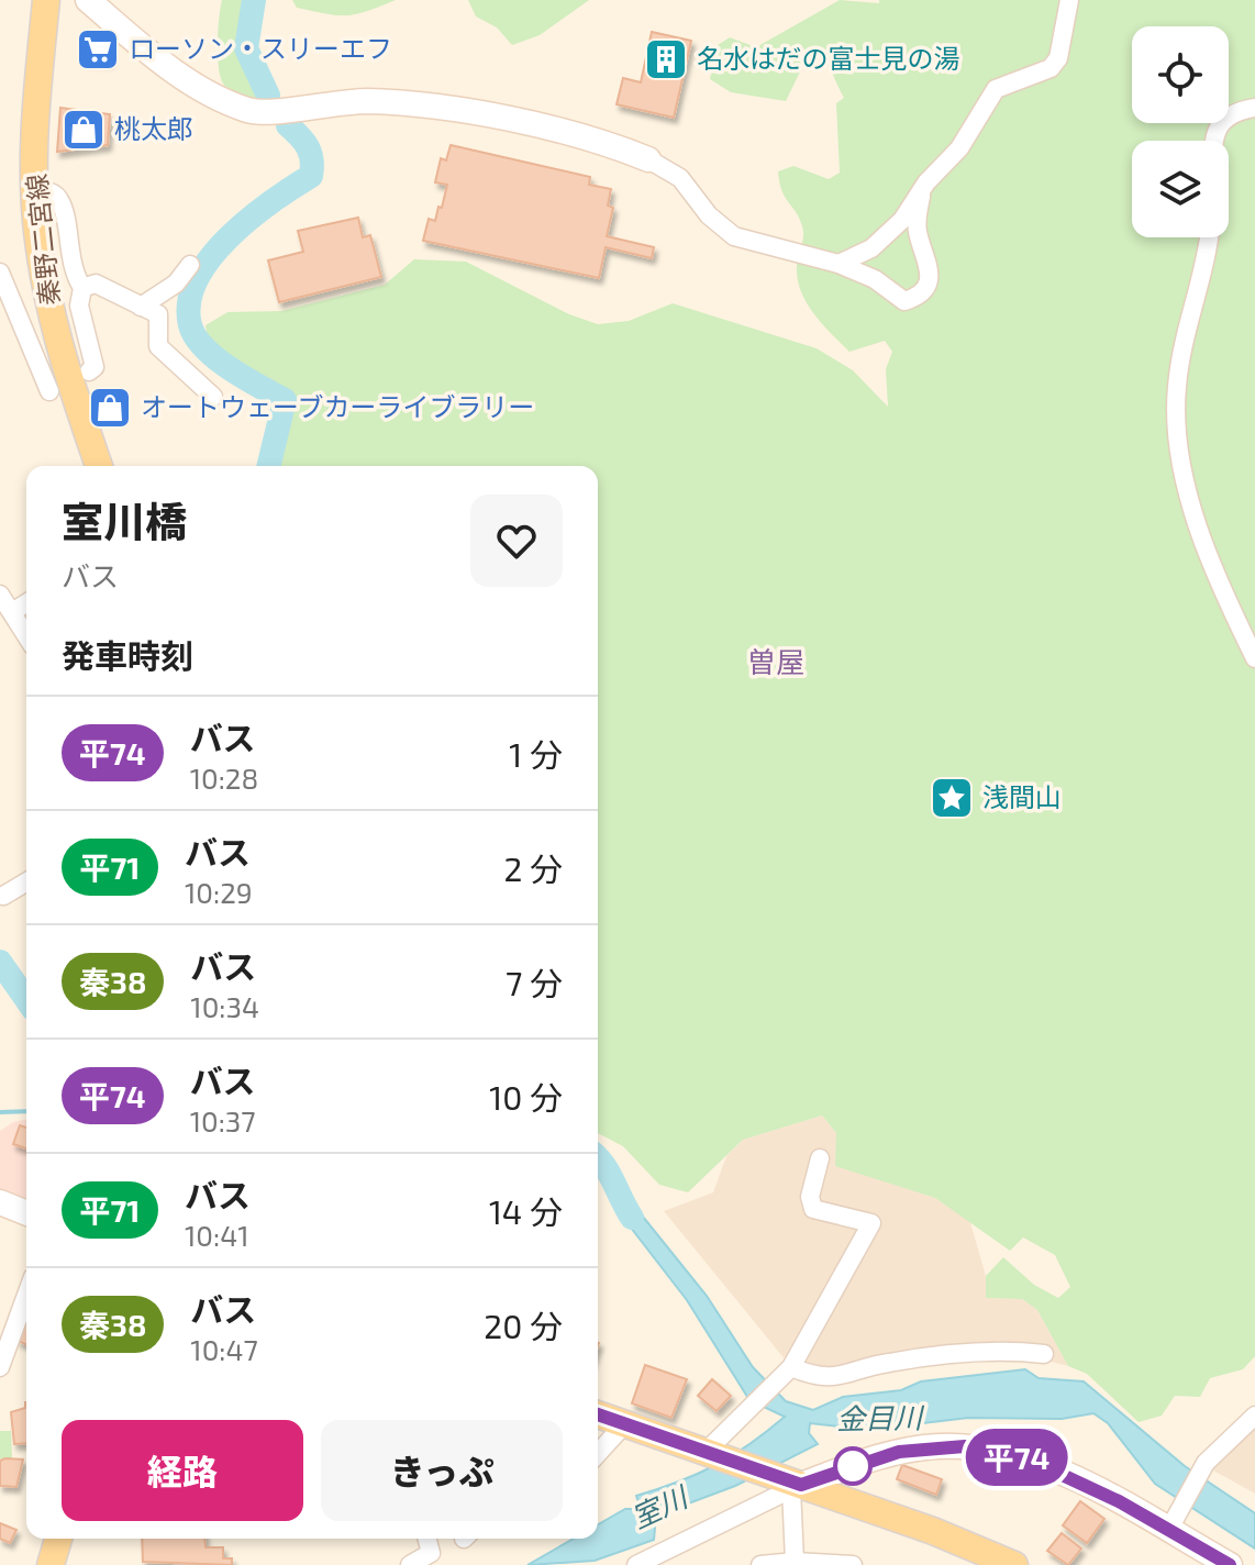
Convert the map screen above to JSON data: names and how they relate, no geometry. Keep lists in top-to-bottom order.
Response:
{
  "streets": {
    "main road": ["秦野二宮線"]
  },
  "districts": ["曽屋"],
  "water": ["金目川", "室川"],
  "places": {
    "supermarket": ["ローソン・スリーエフ"],
    "building": ["名水はだの富士見の湯"],
    "shop": ["桃太郎", "オートウェーブカーライブラリー"],
    "place": ["浅間山"]
  },
  "lines": ["bus line 平74"],
  "page": {
    "on_map": "平74",
    "heading": [
      ["室川橋", "バス"],
      "発車時刻"
    ],
    "list": [
      {
        "mark": "平74",
        "name": "バス",
        "note": "10:28",
        "value": "1 分"
      },
      {
        "mark": "平71",
        "name": "バス",
        "note": "10:29",
        "value": "2 分"
      },
      {
        "mark": "秦38",
        "name": "バス",
        "note": "10:34",
        "value": "7 分"
      },
      {
        "mark": "平74",
        "name": "バス",
        "note": "10:37",
        "value": "10 分"
      },
      {
        "mark": "平71",
        "name": "バス",
        "note": "10:41",
        "value": "14 分"
      },
      {
        "mark": "秦38",
        "name": "バス",
        "note": "10:47",
        "value": "20 分"
      }
    ],
    "buttons": ["経路", "きっぷ"]
  }
}
